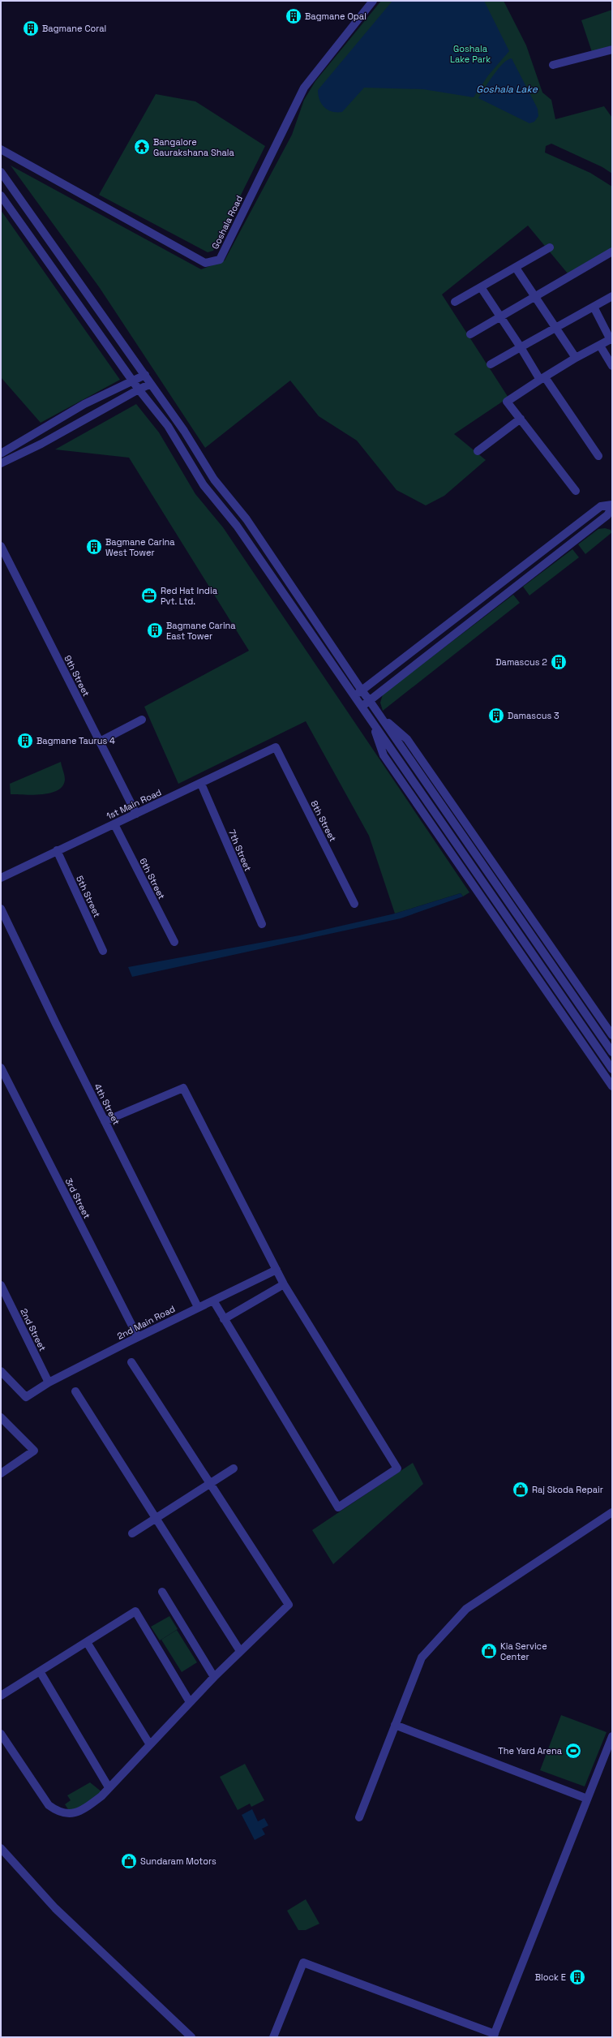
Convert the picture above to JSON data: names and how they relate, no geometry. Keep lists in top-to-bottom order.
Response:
{
  "streets": {
    "street": [
      "Goshala Road",
      "9th Street",
      "1st Main Road",
      "8th Street",
      "7th Street",
      "6th Street",
      "5th Street",
      "4th Street",
      "3rd Street",
      "2nd Main Road",
      "2nd Street"
    ]
  },
  "crossings": [
    ["9th Street", "1st Main Road"],
    ["1st Main Road", "8th Street"],
    ["1st Main Road", "7th Street"],
    ["1st Main Road", "6th Street"],
    ["1st Main Road", "5th Street"],
    ["4th Street", "2nd Main Road"],
    ["3rd Street", "2nd Main Road"],
    ["2nd Main Road", "2nd Street"]
  ],
  "water": ["Goshala Lake"],
  "parks": ["Goshala Lake Park"],
  "places": {
    "building": [
      "Bagmane Opal",
      "Bagmane Coral",
      "Bagmane Carina West Tower",
      "Bagmane Carina East Tower",
      "Damascus 2",
      "Damascus 3",
      "Bagmane Taurus 4",
      "Block E"
    ],
    "temple": ["Bangalore Gaurakshana Shala"],
    "office": ["Red Hat India Pvt. Ltd."],
    "shop": ["Raj Skoda Repair", "Kia Service Center", "Sundaram Motors"],
    "sports": ["The Yard Arena"]
  }
}
